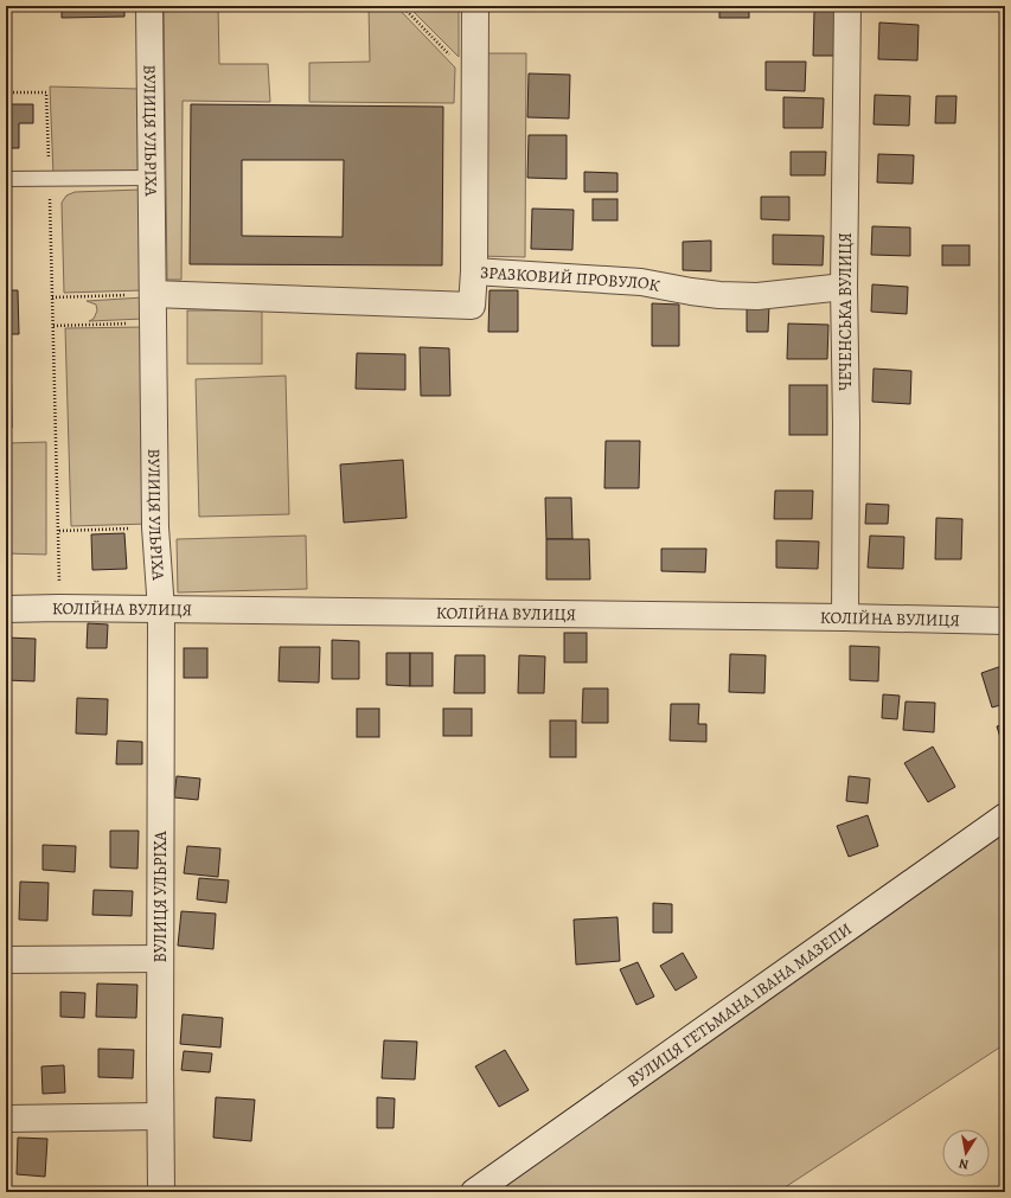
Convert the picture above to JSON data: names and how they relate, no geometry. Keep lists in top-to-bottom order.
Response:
{
  "streets": {
    "street": [
      "ВУЛИЦЯ УЛЬРІХА",
      "ЗРАЗКОВИЙ ПРОВУЛОК",
      "ЧЕЧЕНСЬКА ВУЛИЦЯ",
      "КОЛІЙНА ВУЛИЦЯ",
      "ВУЛИЦЯ ГЕТЬМАНА ІВАНА МАЗЕПИ"
    ]
  },
  "crossings": [
    ["ВУЛИЦЯ УЛЬРІХА", "КОЛІЙНА ВУЛИЦЯ"],
    ["ЗРАЗКОВИЙ ПРОВУЛОК", "ЧЕЧЕНСЬКА ВУЛИЦЯ"],
    ["ЧЕЧЕНСЬКА ВУЛИЦЯ", "КОЛІЙНА ВУЛИЦЯ"]
  ],
  "north": "bottom"
}
